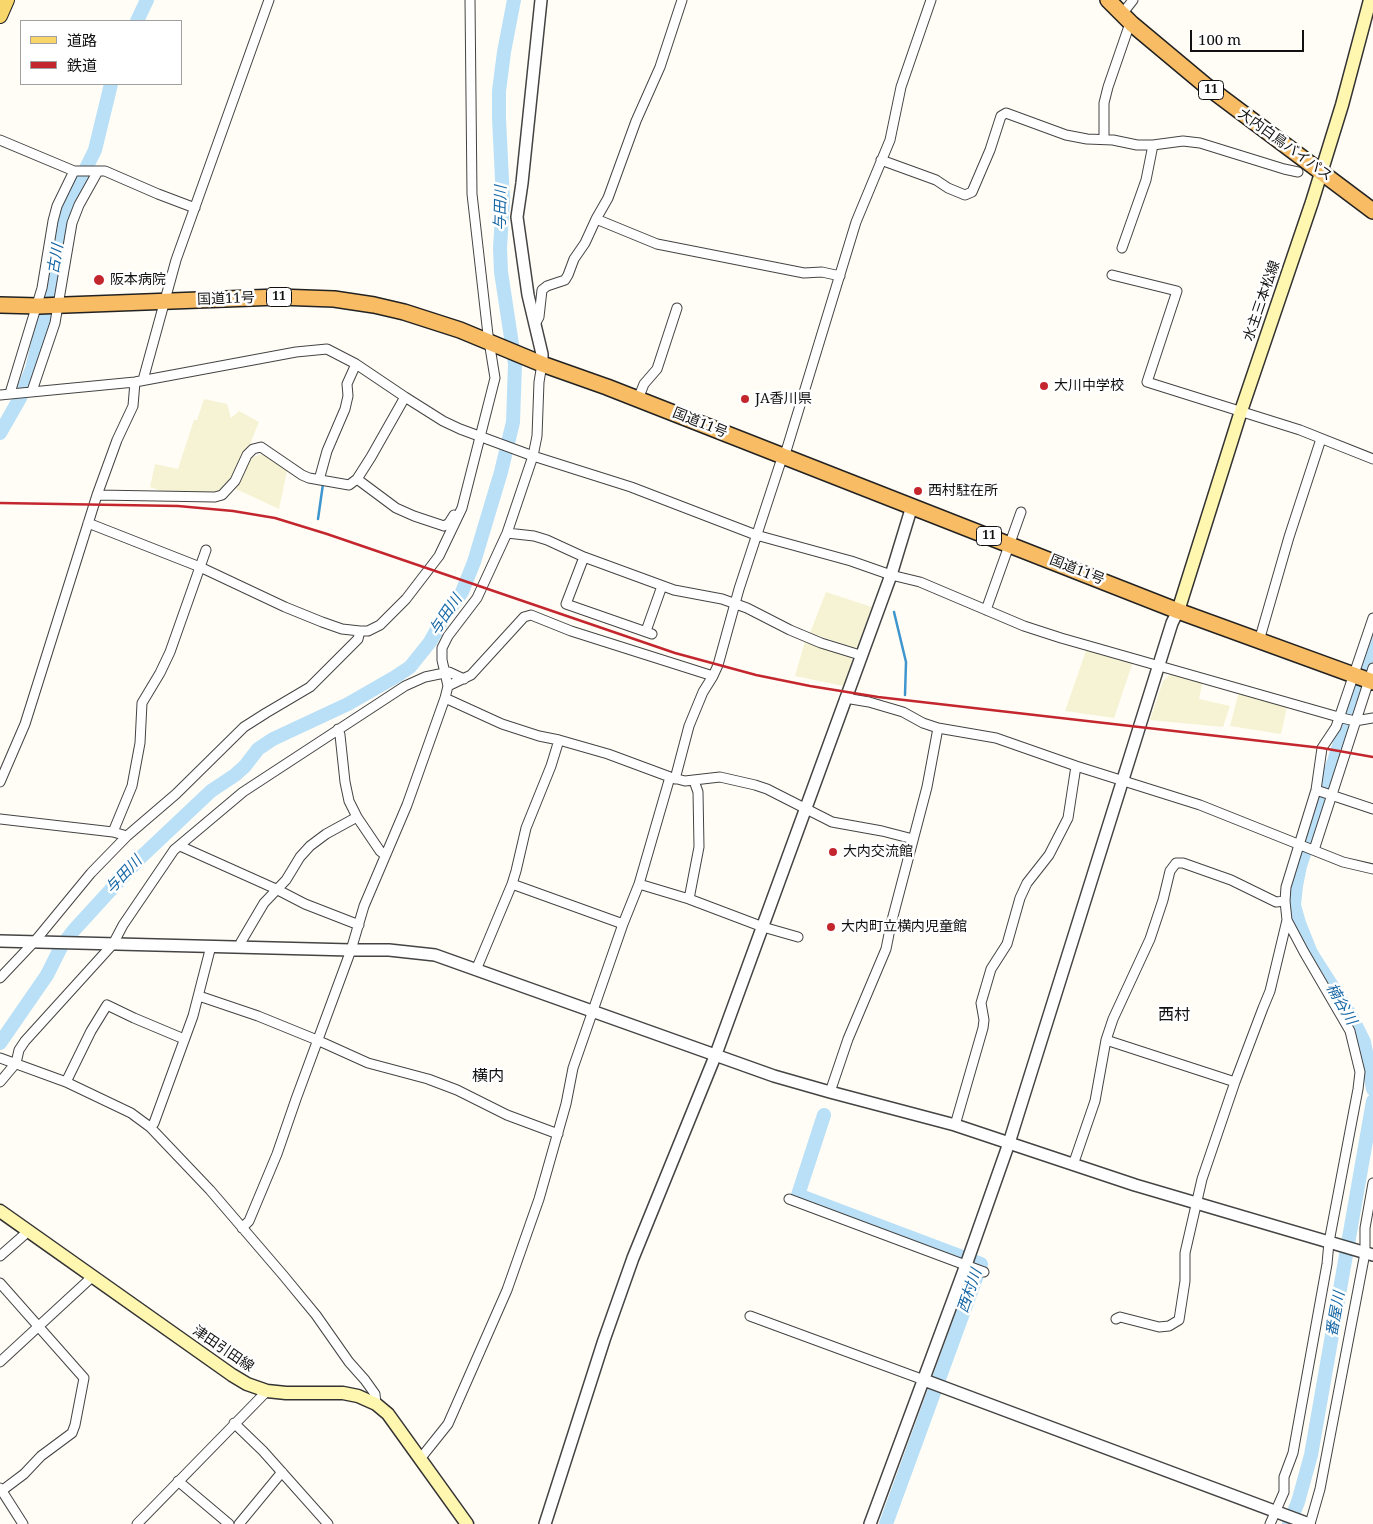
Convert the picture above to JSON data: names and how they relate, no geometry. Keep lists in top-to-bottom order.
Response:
{
  "streets": {
    "highway": ["11", "大内白鳥バイパス", "国道11号"],
    "main road": ["水主三本松線", "津田引田線"]
  },
  "crossings": [
    ["大内白鳥バイパス", "水主三本松線"],
    ["国道11号", "水主三本松線"]
  ],
  "districts": ["西村", "横内"],
  "water": [
    "与田川",
    "古川",
    "楠谷川",
    "西村川",
    "番屋川"
  ],
  "places": [
    "阪本病院",
    "大川中学校",
    "JA香川県",
    "西村駐在所",
    "大内交流館",
    "大内町立横内児童館"
  ],
  "legend": ["道路", "鉄道"],
  "scale_bar": "100 m"
}
